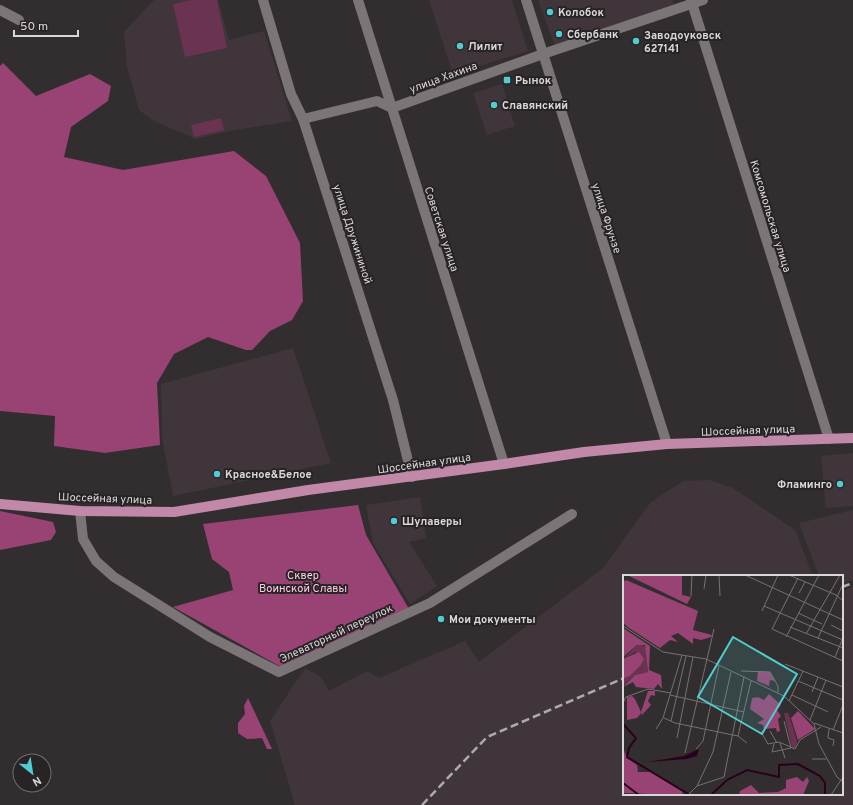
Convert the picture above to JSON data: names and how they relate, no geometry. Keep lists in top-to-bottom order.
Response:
{
  "streets": {
    "main road": ["Шоссейная улица"],
    "street": [
      "улица Хахина",
      "Комсомольская улица",
      "улица Фрунзе",
      "Советская улица",
      "улица Дружининой",
      "Элеваторный переулок"
    ]
  },
  "crossings": [
    ["улица Хахина", "Комсомольская улица"],
    ["улица Хахина", "улица Фрунзе"],
    ["улица Хахина", "Советская улица"],
    ["Комсомольская улица", "Шоссейная улица"],
    ["улица Фрунзе", "Шоссейная улица"],
    ["Советская улица", "Шоссейная улица"],
    ["улица Дружининой", "Шоссейная улица"],
    ["Шоссейная улица", "Элеваторный переулок"]
  ],
  "parks": ["Сквер Воинской Славы"],
  "places": {
    "other": [
      "Колобок",
      "Сбербанк",
      "Заводоуковск 627141",
      "Лилит",
      "Славянский",
      "Красное&Белое",
      "Фламинго",
      "Шулаверы",
      "Мои документы"
    ],
    "transit": ["Рынок"]
  },
  "scale_bar": "50 m",
  "north": "bottom right"
}
